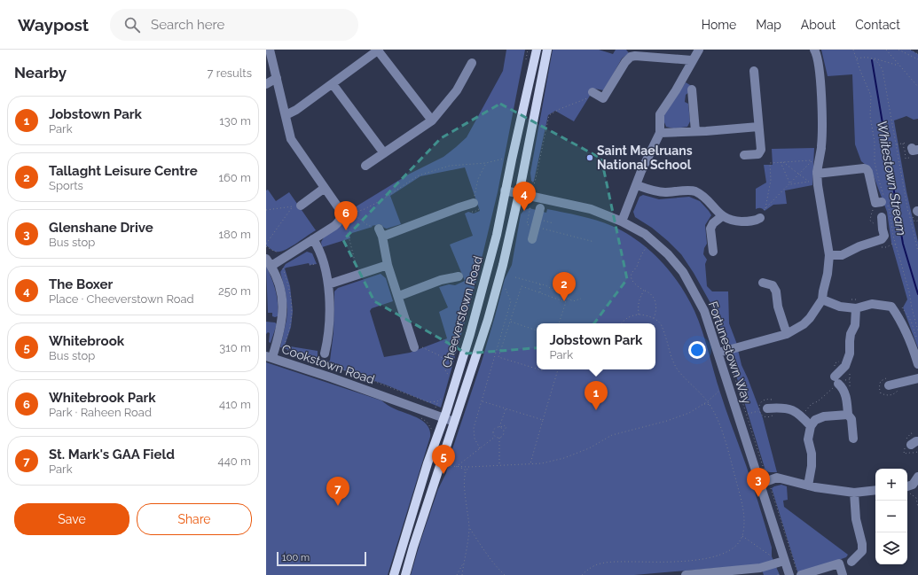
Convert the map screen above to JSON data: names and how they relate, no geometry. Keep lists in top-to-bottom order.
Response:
{
  "streets": {
    "main road": ["Cheeverstown Road"],
    "street": ["Fortunestown Way", "Cookstown Road"]
  },
  "crossings": [
    ["Cheeverstown Road", "Fortunestown Way"],
    ["Cheeverstown Road", "Cookstown Road"]
  ],
  "water": ["Whitestown Stream"],
  "places": ["Saint Maelruans National School"],
  "scale_bar": "100 m",
  "page": {
    "header": "Waypost",
    "search": "Search here",
    "nav": [
      "Home",
      "Map",
      "About",
      "Contact"
    ],
    "heading": ["Nearby", "7 results"],
    "list": [
      {
        "mark": "1",
        "name": "Jobstown Park",
        "note": "Park",
        "value": "130 m"
      },
      {
        "mark": "2",
        "name": "Tallaght Leisure Centre",
        "note": "Sports",
        "value": "160 m"
      },
      {
        "mark": "3",
        "name": "Glenshane Drive",
        "note": "Bus stop",
        "value": "180 m"
      },
      {
        "mark": "4",
        "name": "The Boxer",
        "note": "Place · Cheeverstown Road",
        "value": "250 m"
      },
      {
        "mark": "5",
        "name": "Whitebrook",
        "note": "Bus stop",
        "value": "310 m"
      },
      {
        "mark": "6",
        "name": "Whitebrook Park",
        "note": "Park · Raheen Road",
        "value": "410 m"
      },
      {
        "mark": "7",
        "name": "St. Mark's GAA Field",
        "note": "Park",
        "value": "440 m"
      }
    ],
    "pins": [
      "4",
      "6",
      "2",
      "1",
      "5",
      "3",
      "7"
    ],
    "popup": ["Jobstown Park", "Park"],
    "map_buttons": ["+", "−"],
    "buttons": ["Save", "Share"],
    "scale": "100 m"
  }
}
